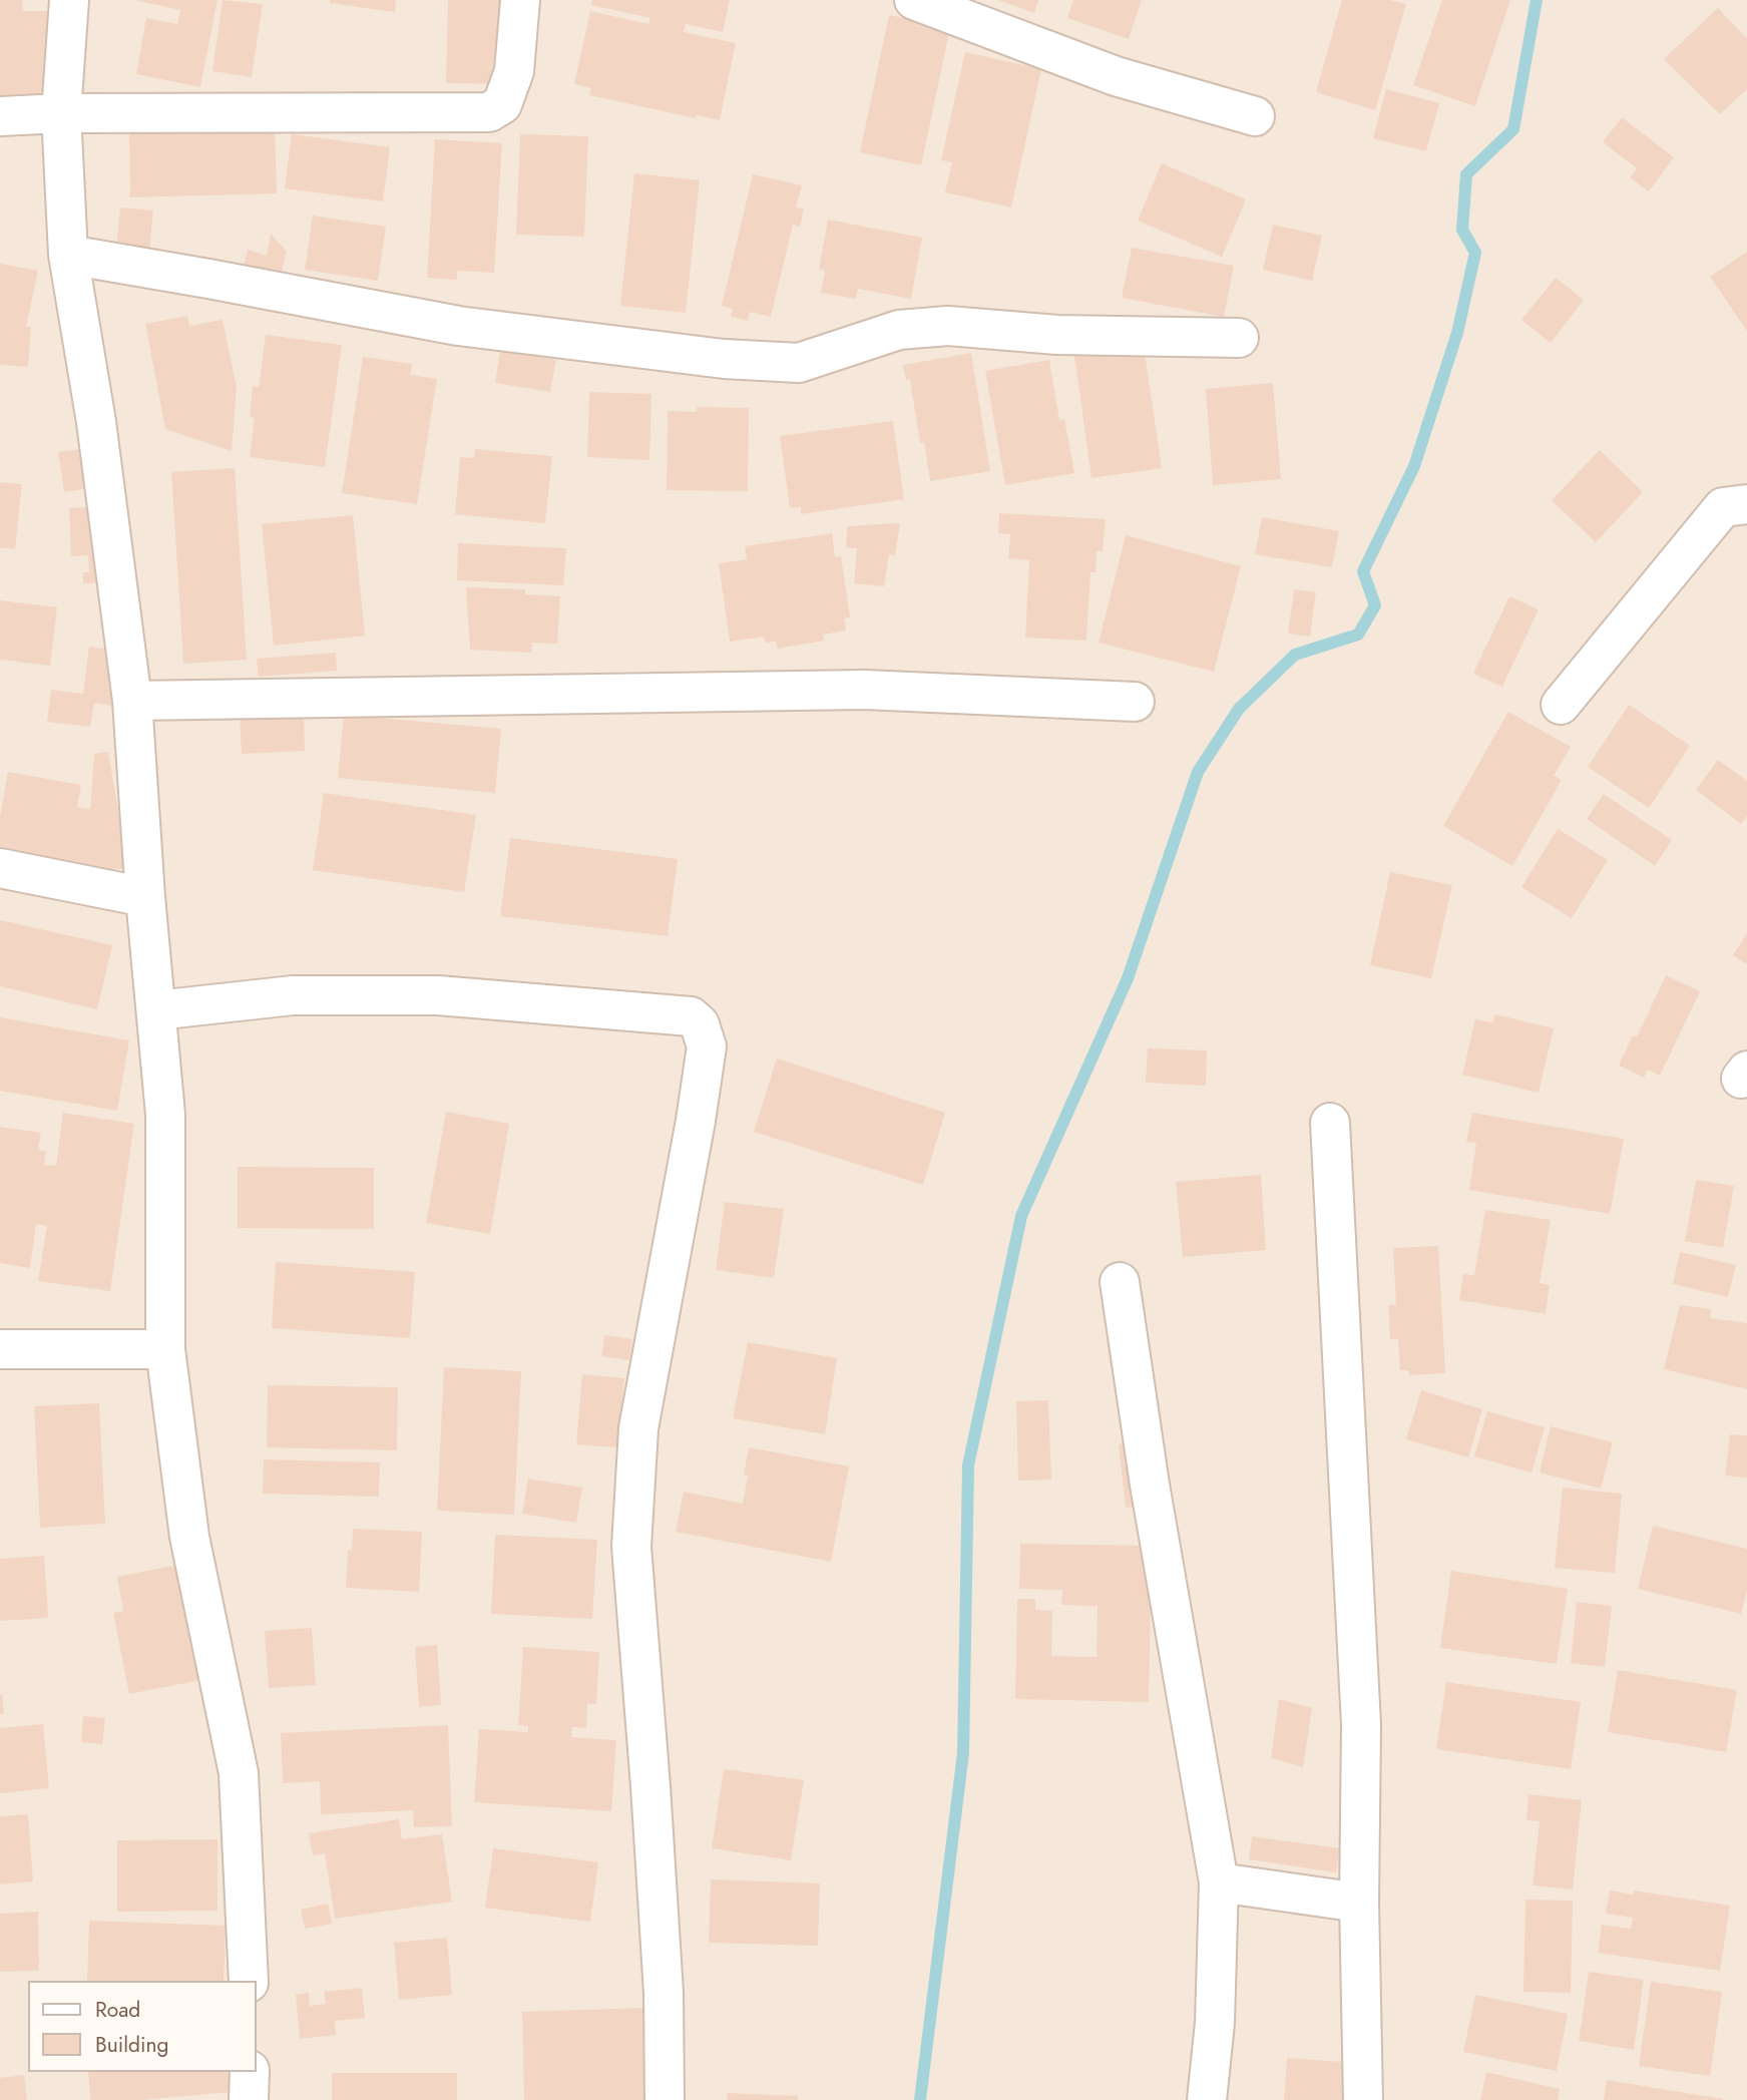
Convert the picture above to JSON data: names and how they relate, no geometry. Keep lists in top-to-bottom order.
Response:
{
  "legend": ["Road", "Building"]
}
